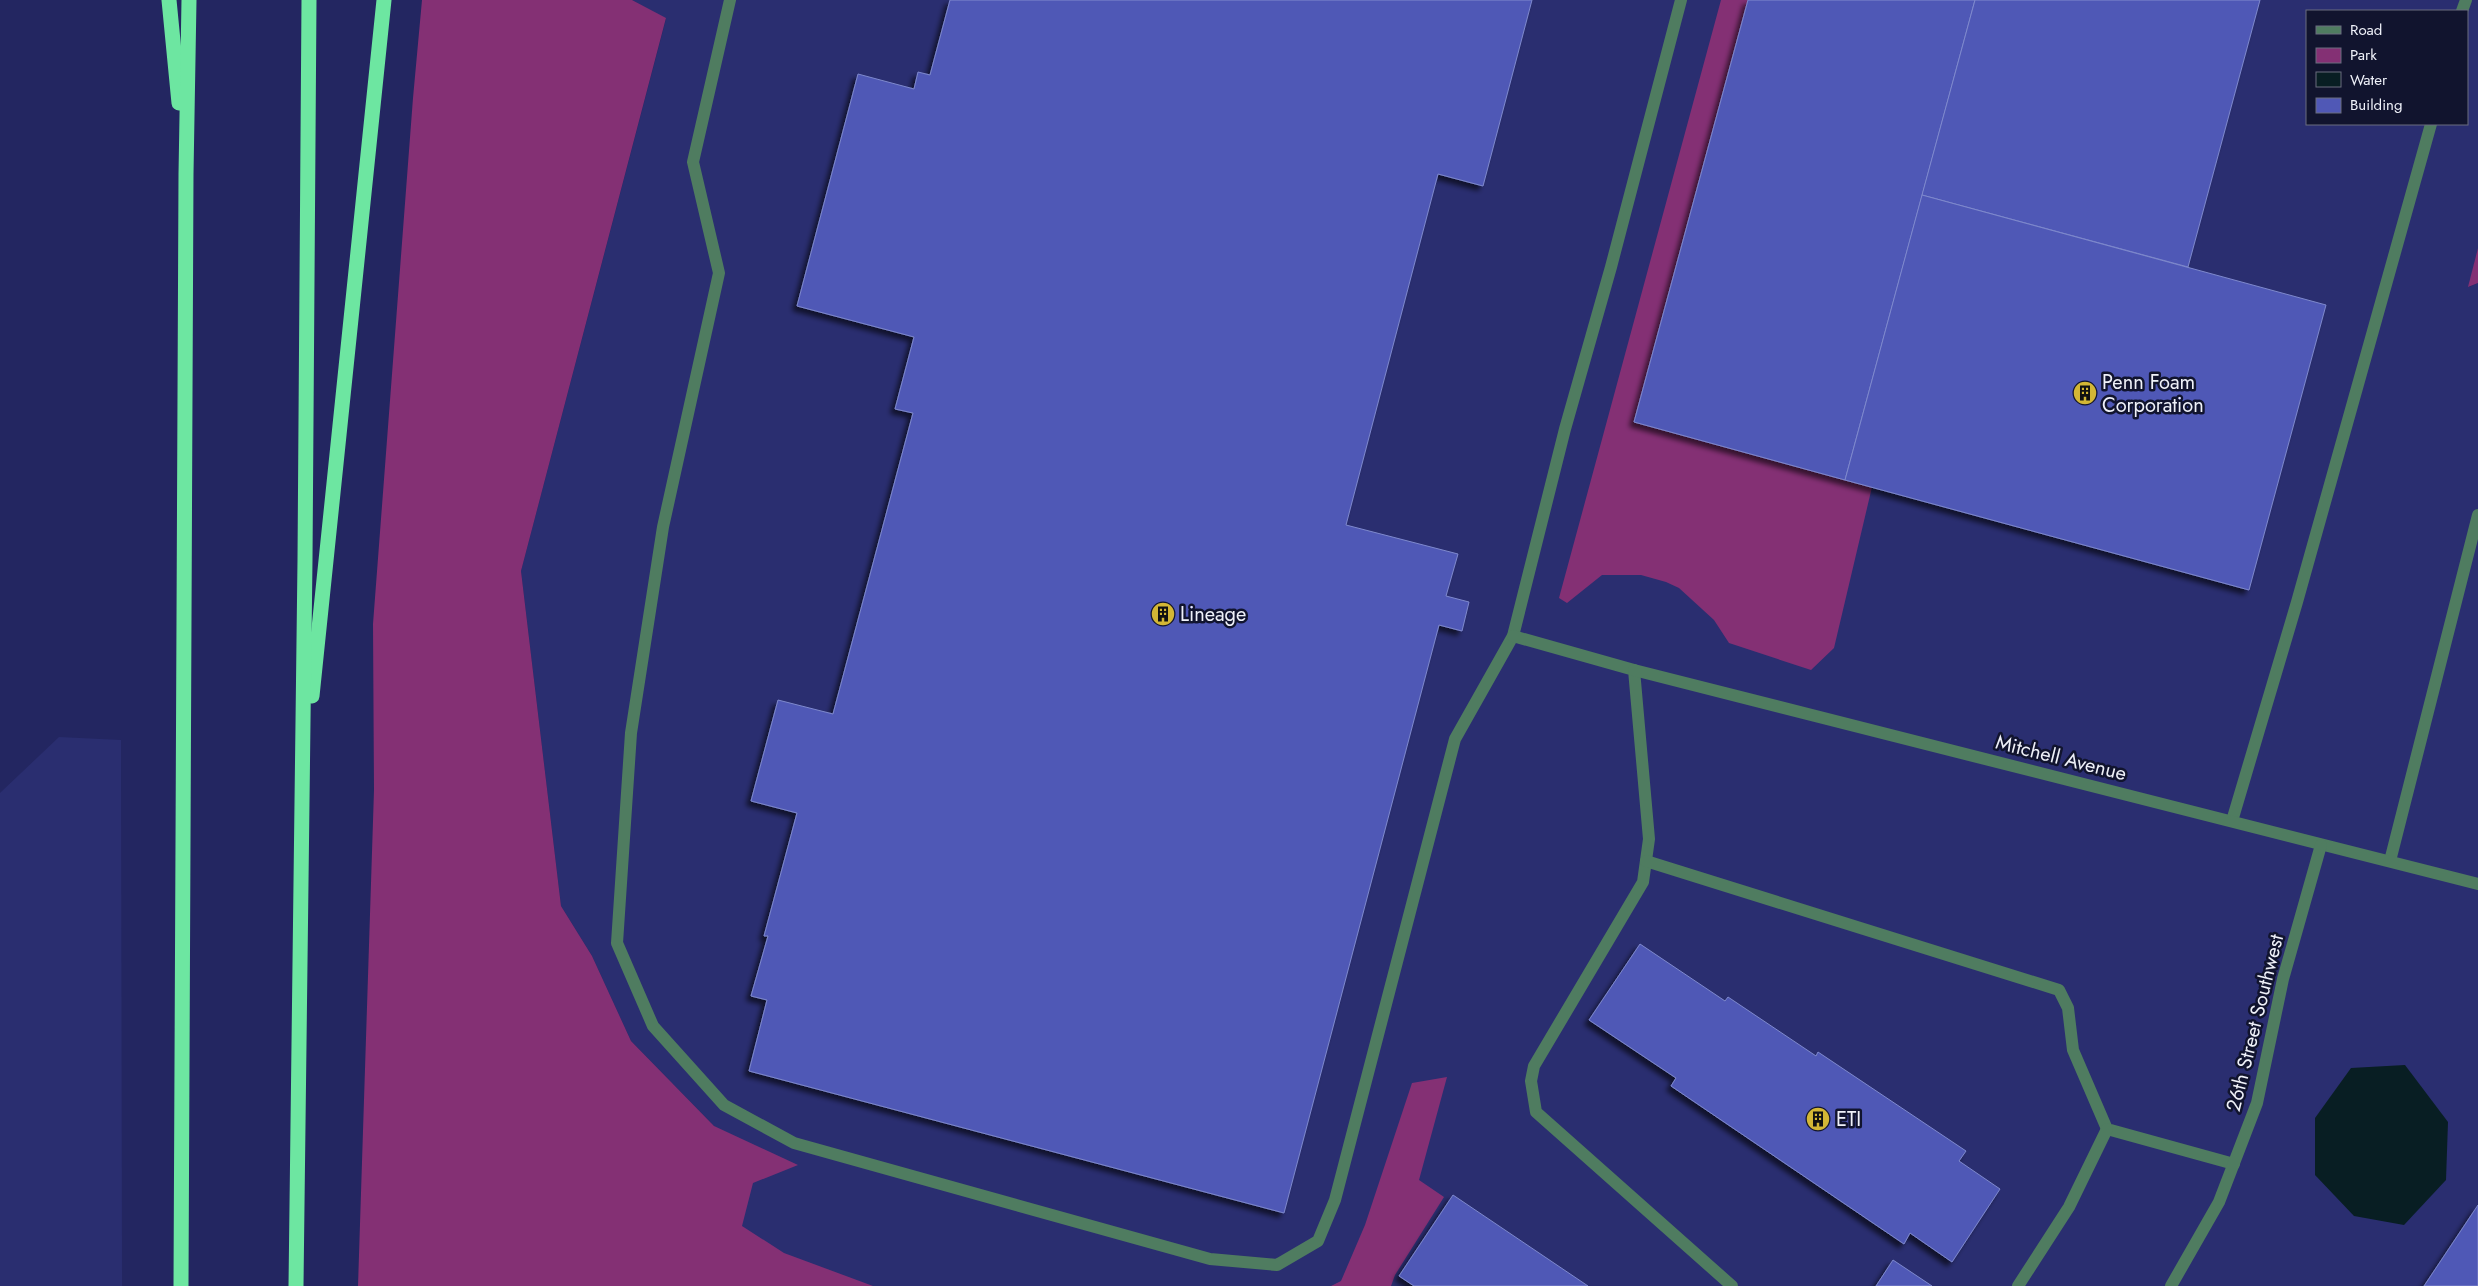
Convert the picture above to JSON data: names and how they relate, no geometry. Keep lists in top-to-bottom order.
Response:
{
  "streets": {
    "street": ["Mitchell Avenue", "26th Street Southwest"]
  },
  "crossings": [
    ["Mitchell Avenue", "26th Street Southwest"]
  ],
  "places": {
    "building": ["Penn Foam Corporation", "Lineage", "ETI"]
  },
  "legend": [
    "Road",
    "Park",
    "Water",
    "Building"
  ]
}
